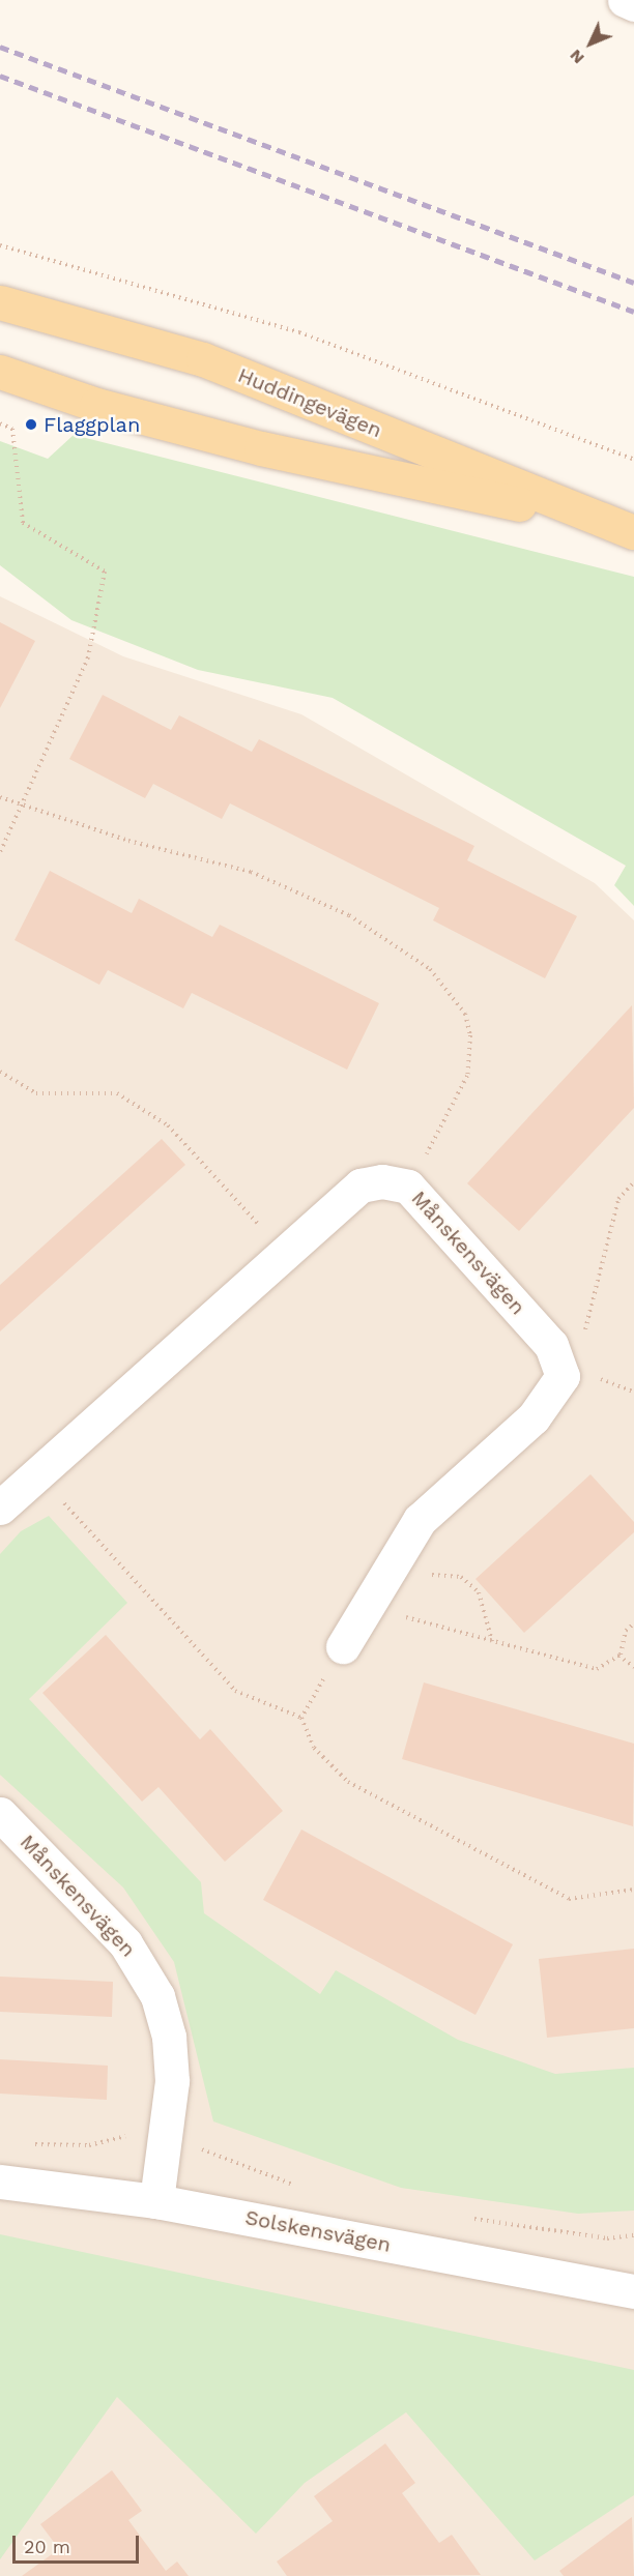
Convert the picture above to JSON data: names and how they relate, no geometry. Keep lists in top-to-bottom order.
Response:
{
  "streets": {
    "main road": ["Huddingevägen"],
    "street": ["Månskensvägen", "Solskensvägen"]
  },
  "crossings": [
    ["Månskensvägen", "Solskensvägen"]
  ],
  "places": ["Flaggplan"],
  "scale_bar": "20 m",
  "north": "bottom left"
}
